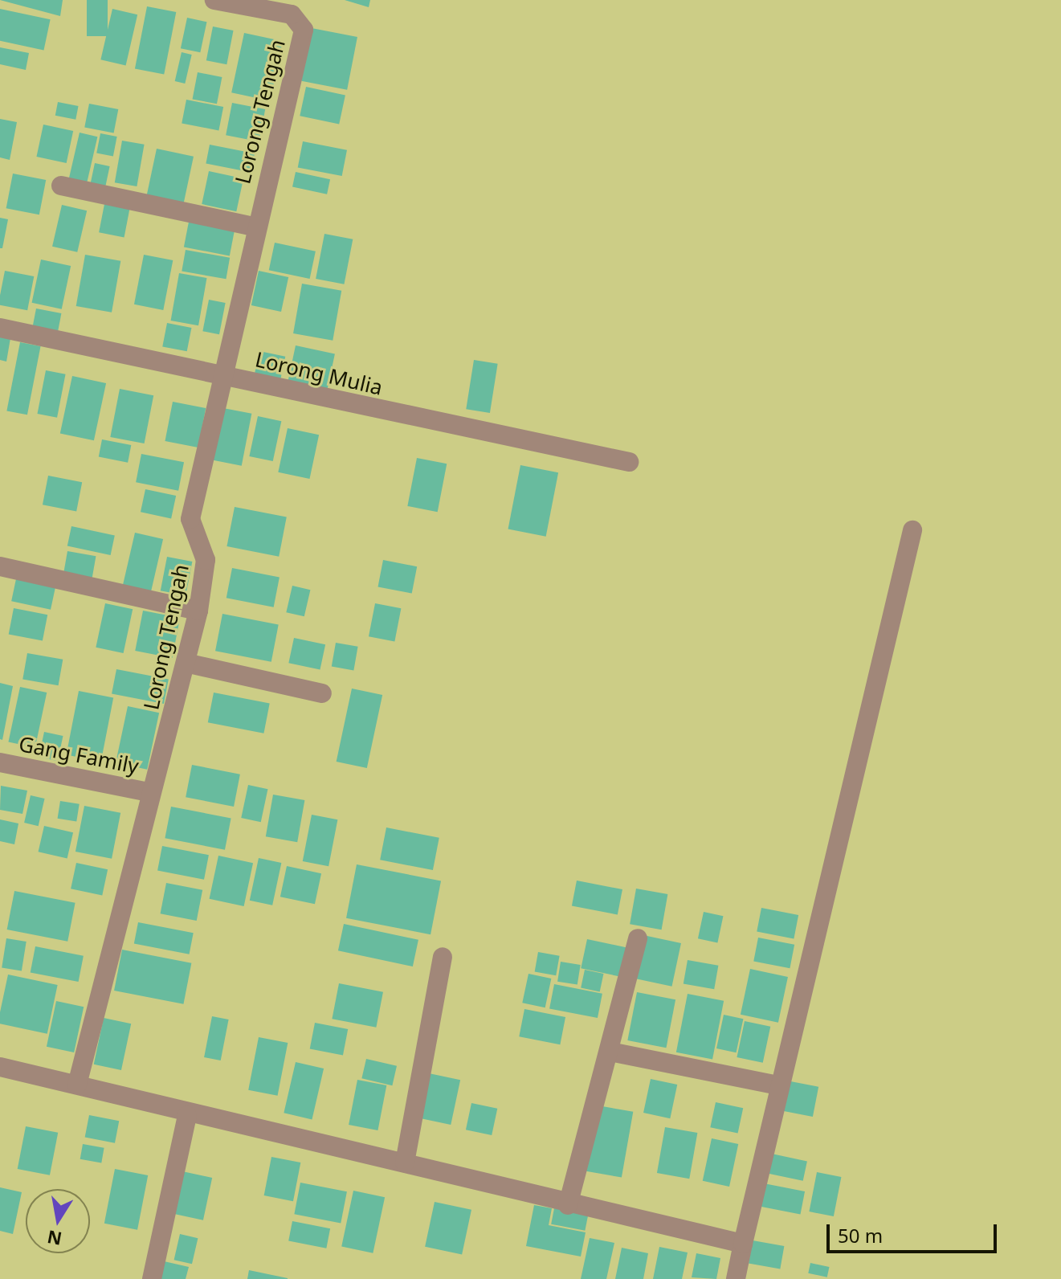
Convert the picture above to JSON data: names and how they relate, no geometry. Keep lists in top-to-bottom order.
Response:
{
  "streets": {
    "street": ["Lorong Tengah", "Lorong Mulia", "Gang Family"]
  },
  "crossings": [
    ["Lorong Tengah", "Lorong Mulia"],
    ["Lorong Tengah", "Gang Family"]
  ],
  "scale_bar": "50 m",
  "north": "bottom"
}
